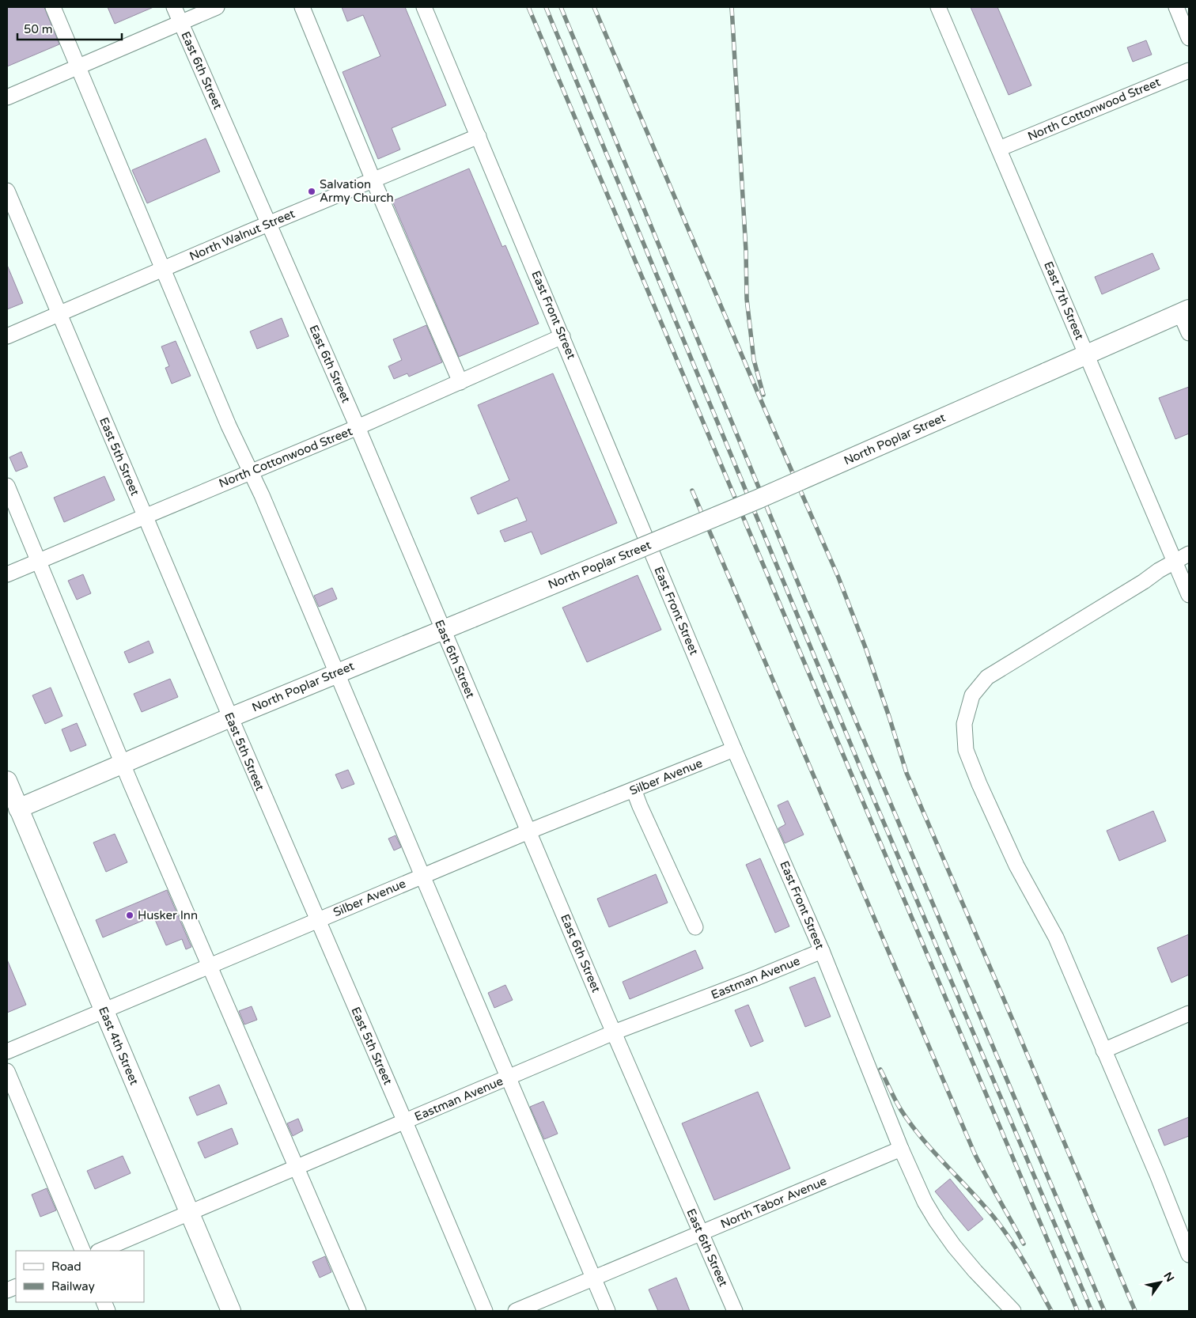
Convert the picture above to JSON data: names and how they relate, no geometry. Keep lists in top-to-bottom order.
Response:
{
  "streets": {
    "main road": ["North Poplar Street", "East 4th Street"],
    "street": [
      "East 6th Street",
      "North Cottonwood Street",
      "North Walnut Street",
      "East 7th Street",
      "East Front Street",
      "East 5th Street",
      "Silber Avenue",
      "Eastman Avenue",
      "North Tabor Avenue"
    ]
  },
  "crossings": [
    ["East 6th Street", "North Cottonwood Street"],
    ["East 6th Street", "North Walnut Street"],
    ["East 6th Street", "North Poplar Street"],
    ["East 6th Street", "Silber Avenue"],
    ["East 6th Street", "Eastman Avenue"],
    ["East 6th Street", "North Tabor Avenue"],
    ["North Cottonwood Street", "East 7th Street"],
    ["North Cottonwood Street", "East Front Street"],
    ["North Cottonwood Street", "East 5th Street"],
    ["North Walnut Street", "East Front Street"],
    ["North Walnut Street", "East 5th Street"],
    ["East 7th Street", "North Poplar Street"],
    ["East Front Street", "Silber Avenue"],
    ["East Front Street", "Eastman Avenue"],
    ["East Front Street", "North Tabor Avenue"],
    ["North Poplar Street", "East 5th Street"],
    ["North Poplar Street", "East 4th Street"],
    ["East 5th Street", "Silber Avenue"],
    ["East 5th Street", "Eastman Avenue"],
    ["Silber Avenue", "East 4th Street"],
    ["Eastman Avenue", "East 4th Street"]
  ],
  "places": ["Salvation Army Church", "Husker Inn"],
  "legend": ["Road", "Railway"],
  "scale_bar": "50 m",
  "north": "top right"
}
